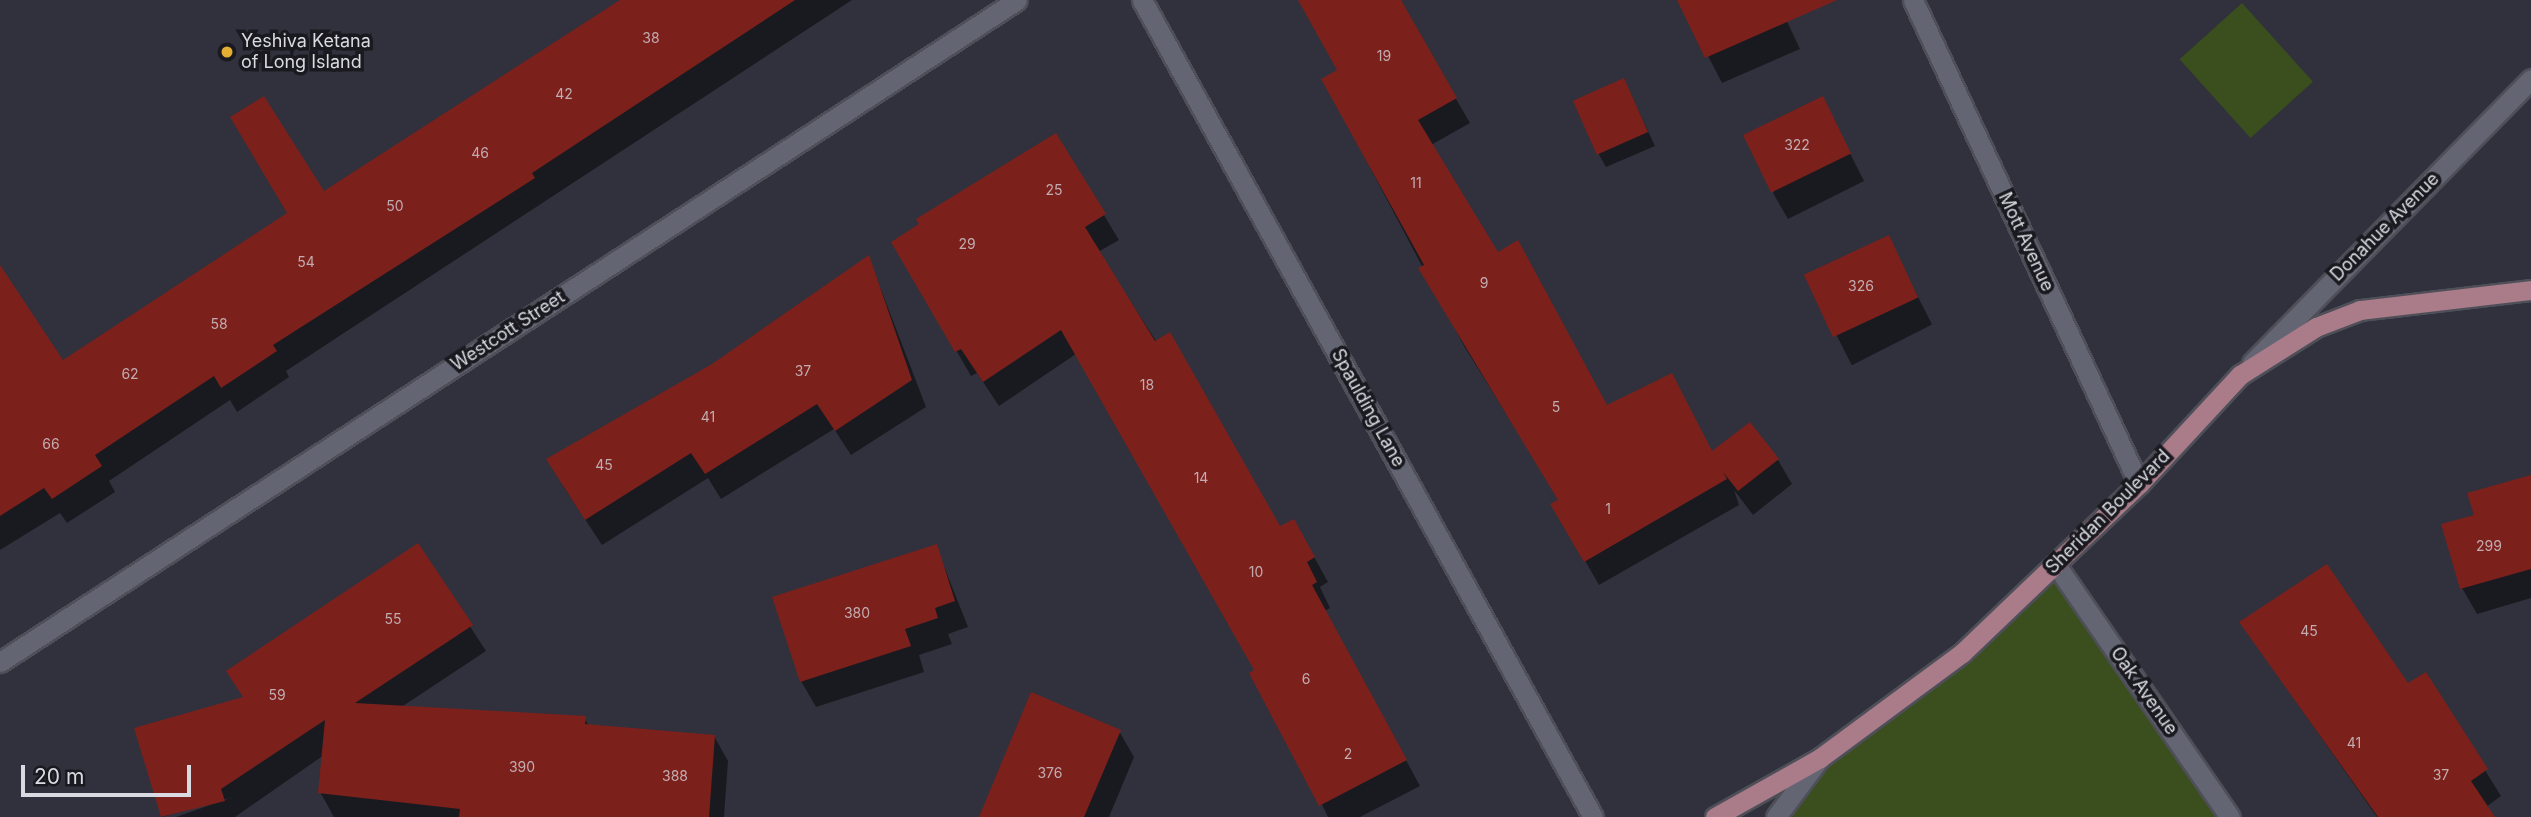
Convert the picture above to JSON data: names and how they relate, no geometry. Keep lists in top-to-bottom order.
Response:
{
  "streets": {
    "main road": ["Sheridan Boulevard"],
    "street": [
      "Donahue Avenue",
      "Mott Avenue",
      "Westcott Street",
      "Spaulding Lane",
      "Oak Avenue"
    ]
  },
  "crossings": [
    ["Donahue Avenue", "Sheridan Boulevard"],
    ["Mott Avenue", "Sheridan Boulevard"],
    ["Sheridan Boulevard", "Oak Avenue"]
  ],
  "places": ["Yeshiva Ketana of Long Island"],
  "house_numbers": [
    "38",
    "19",
    "42",
    "322",
    "46",
    "11",
    "25",
    "50",
    "29",
    "54",
    "9",
    "326",
    "58",
    "37",
    "62",
    "18",
    "5",
    "41",
    "66",
    "45",
    "14",
    "1",
    "299",
    "10",
    "380",
    "55",
    "45",
    "6",
    "59",
    "41",
    "2",
    "390",
    "376",
    "37",
    "388"
  ],
  "scale_bar": "20 m"
}
